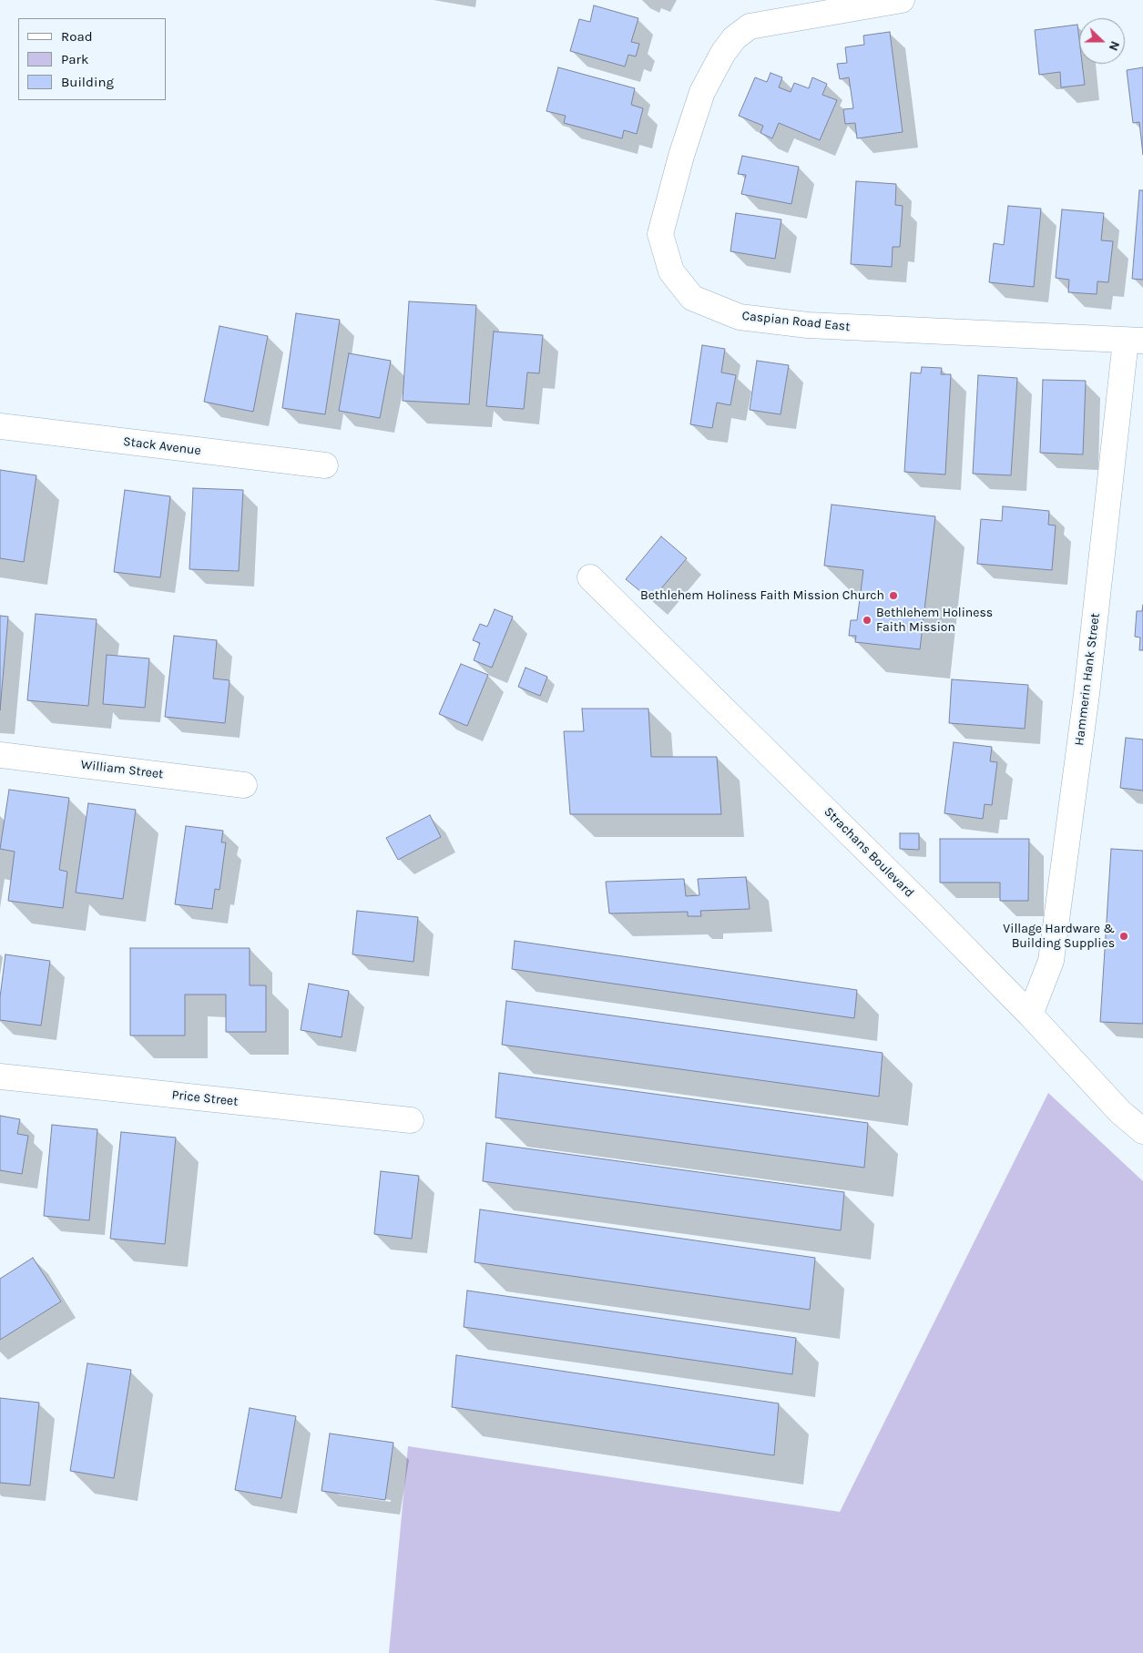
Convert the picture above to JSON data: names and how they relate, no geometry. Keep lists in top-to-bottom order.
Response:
{
  "streets": {
    "street": [
      "Caspian Road East",
      "Stack Avenue",
      "Hammerin Hank Street",
      "William Street",
      "Strachans Boulevard",
      "Price Street"
    ]
  },
  "crossings": [
    ["Caspian Road East", "Hammerin Hank Street"],
    ["Hammerin Hank Street", "Strachans Boulevard"]
  ],
  "places": ["Bethlehem Holiness Faith Mission Church", "Bethlehem Holiness Faith Mission", "Village Hardware & Building Supplies"],
  "legend": ["Road", "Park", "Building"],
  "north": "right"
}
